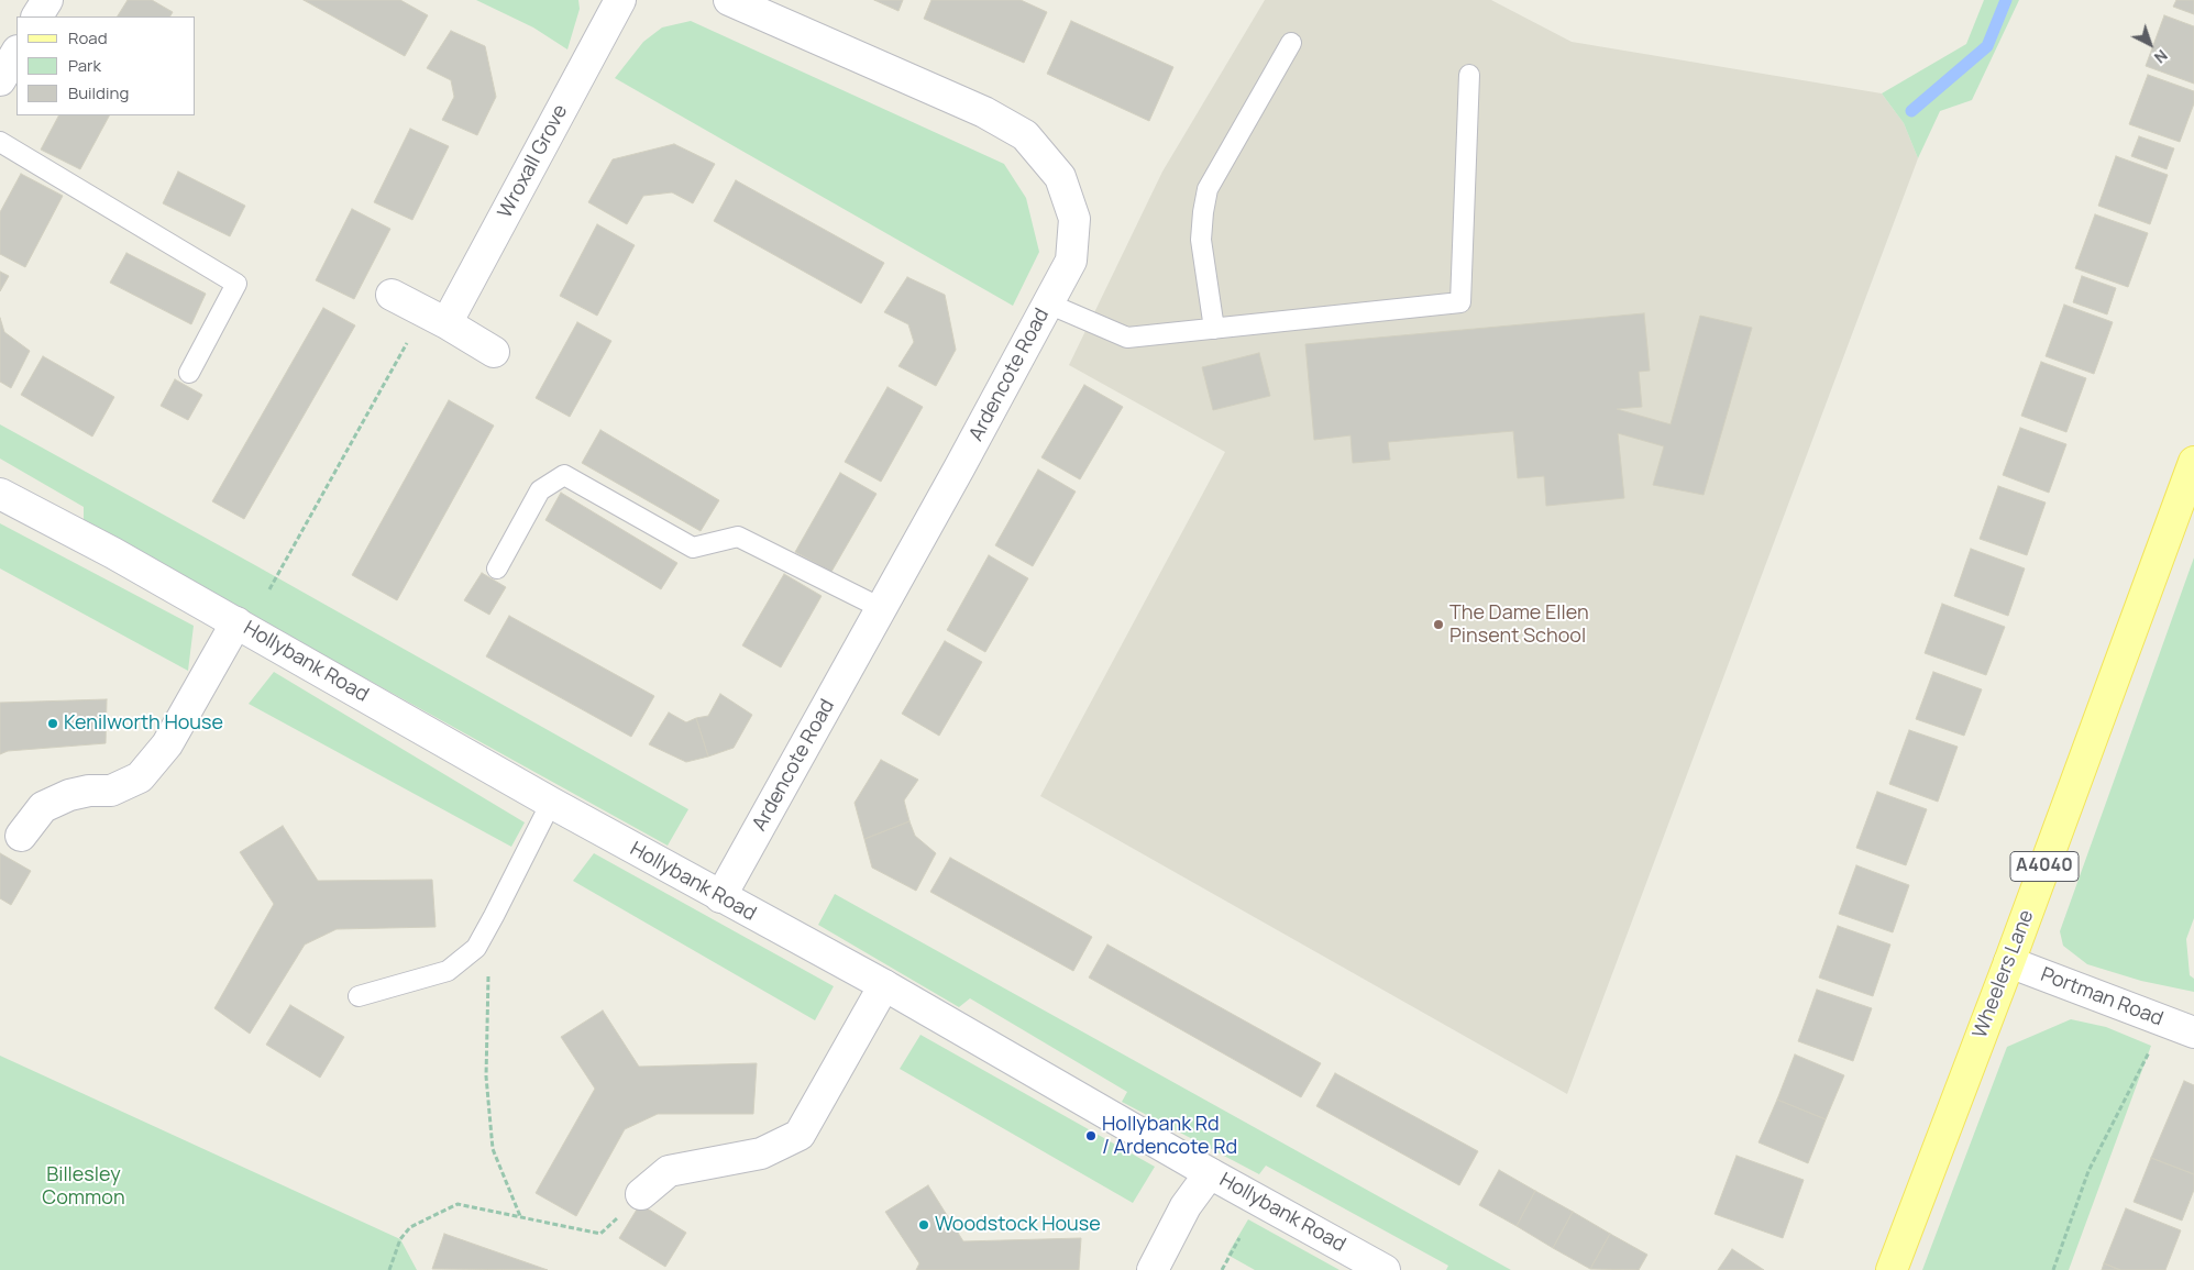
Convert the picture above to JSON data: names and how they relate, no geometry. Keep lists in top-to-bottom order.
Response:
{
  "streets": {
    "main road": ["A4040", "Wheelers Lane"],
    "street": [
      "Wroxall Grove",
      "Ardencote Road",
      "Hollybank Road",
      "Portman Road"
    ]
  },
  "crossings": [
    ["Ardencote Road", "Hollybank Road"],
    ["Wheelers Lane", "Portman Road"]
  ],
  "parks": ["Billesley Common"],
  "places": [
    "The Dame Ellen Pinsent School",
    "Kenilworth House",
    "Hollybank Rd / Ardencote Rd",
    "Woodstock House"
  ],
  "legend": ["Road", "Park", "Building"],
  "north": "bottom right"
}
